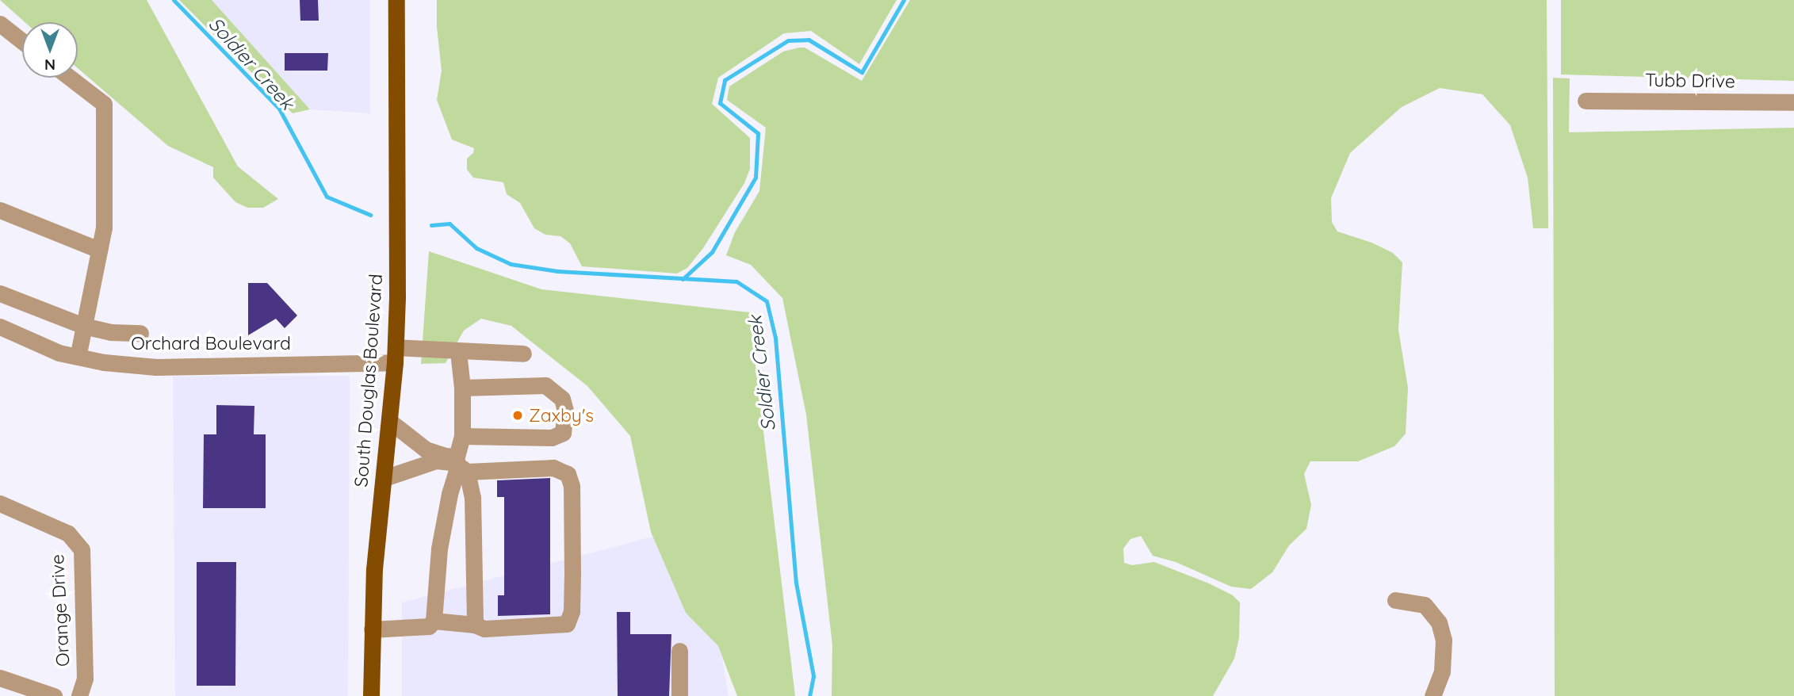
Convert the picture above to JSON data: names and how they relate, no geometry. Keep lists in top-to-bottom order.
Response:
{
  "streets": {
    "main road": ["South Douglas Boulevard"],
    "street": ["Tubb Drive", "Orchard Boulevard", "Orange Drive"]
  },
  "crossings": [
    ["Orchard Boulevard", "South Douglas Boulevard"]
  ],
  "water": ["Soldier Creek"],
  "places": ["Zaxby's"],
  "north": "bottom"
}
